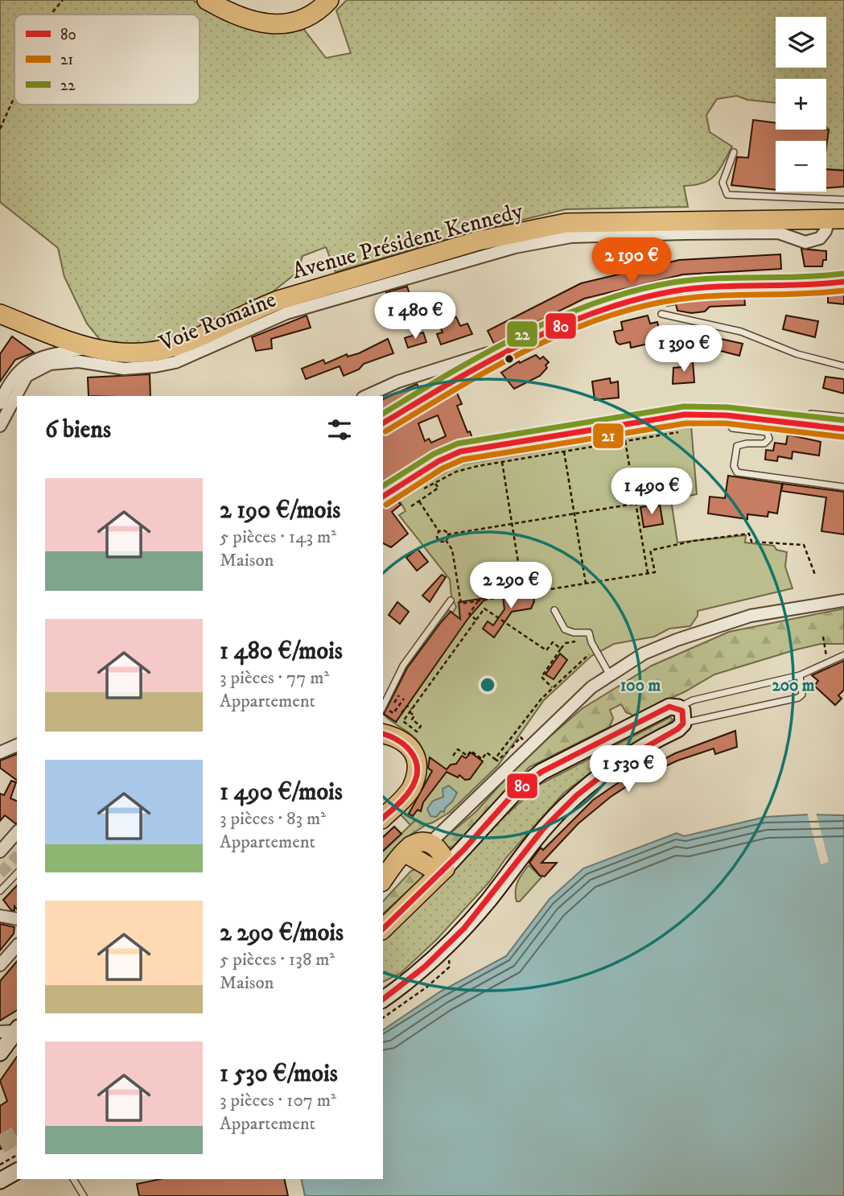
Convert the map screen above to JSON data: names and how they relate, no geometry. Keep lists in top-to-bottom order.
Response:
{
  "streets": {
    "main road": ["Avenue Président Kennedy"],
    "street": ["Voie Romaine"]
  },
  "crossings": [
    ["Avenue Président Kennedy", "Voie Romaine"]
  ],
  "lines": ["transit line 22", "transit line 80", "transit line 21"],
  "legend": ["80", "21", "22"],
  "page": {
    "map_buttons": ["+", "−"],
    "price": [
      "2 190 €",
      "1 480 €",
      "1 390 €",
      "1 490 €",
      "2 290 €",
      "1 530 €"
    ],
    "heading": "6 biens",
    "list": [
      {
        "name": "2 190 €/mois",
        "note": "5 pièces · 143 m² · Maison"
      },
      {
        "name": "1 480 €/mois",
        "note": "3 pièces · 77 m² · Appartement"
      },
      {
        "name": "1 490 €/mois",
        "note": "3 pièces · 83 m² · Appartement"
      },
      {
        "name": "2 290 €/mois",
        "note": "5 pièces · 138 m² · Maison"
      },
      {
        "name": "1 530 €/mois",
        "note": "3 pièces · 107 m² · Appartement"
      }
    ]
  },
  "rings": ["100 m", "200 m"]
}
